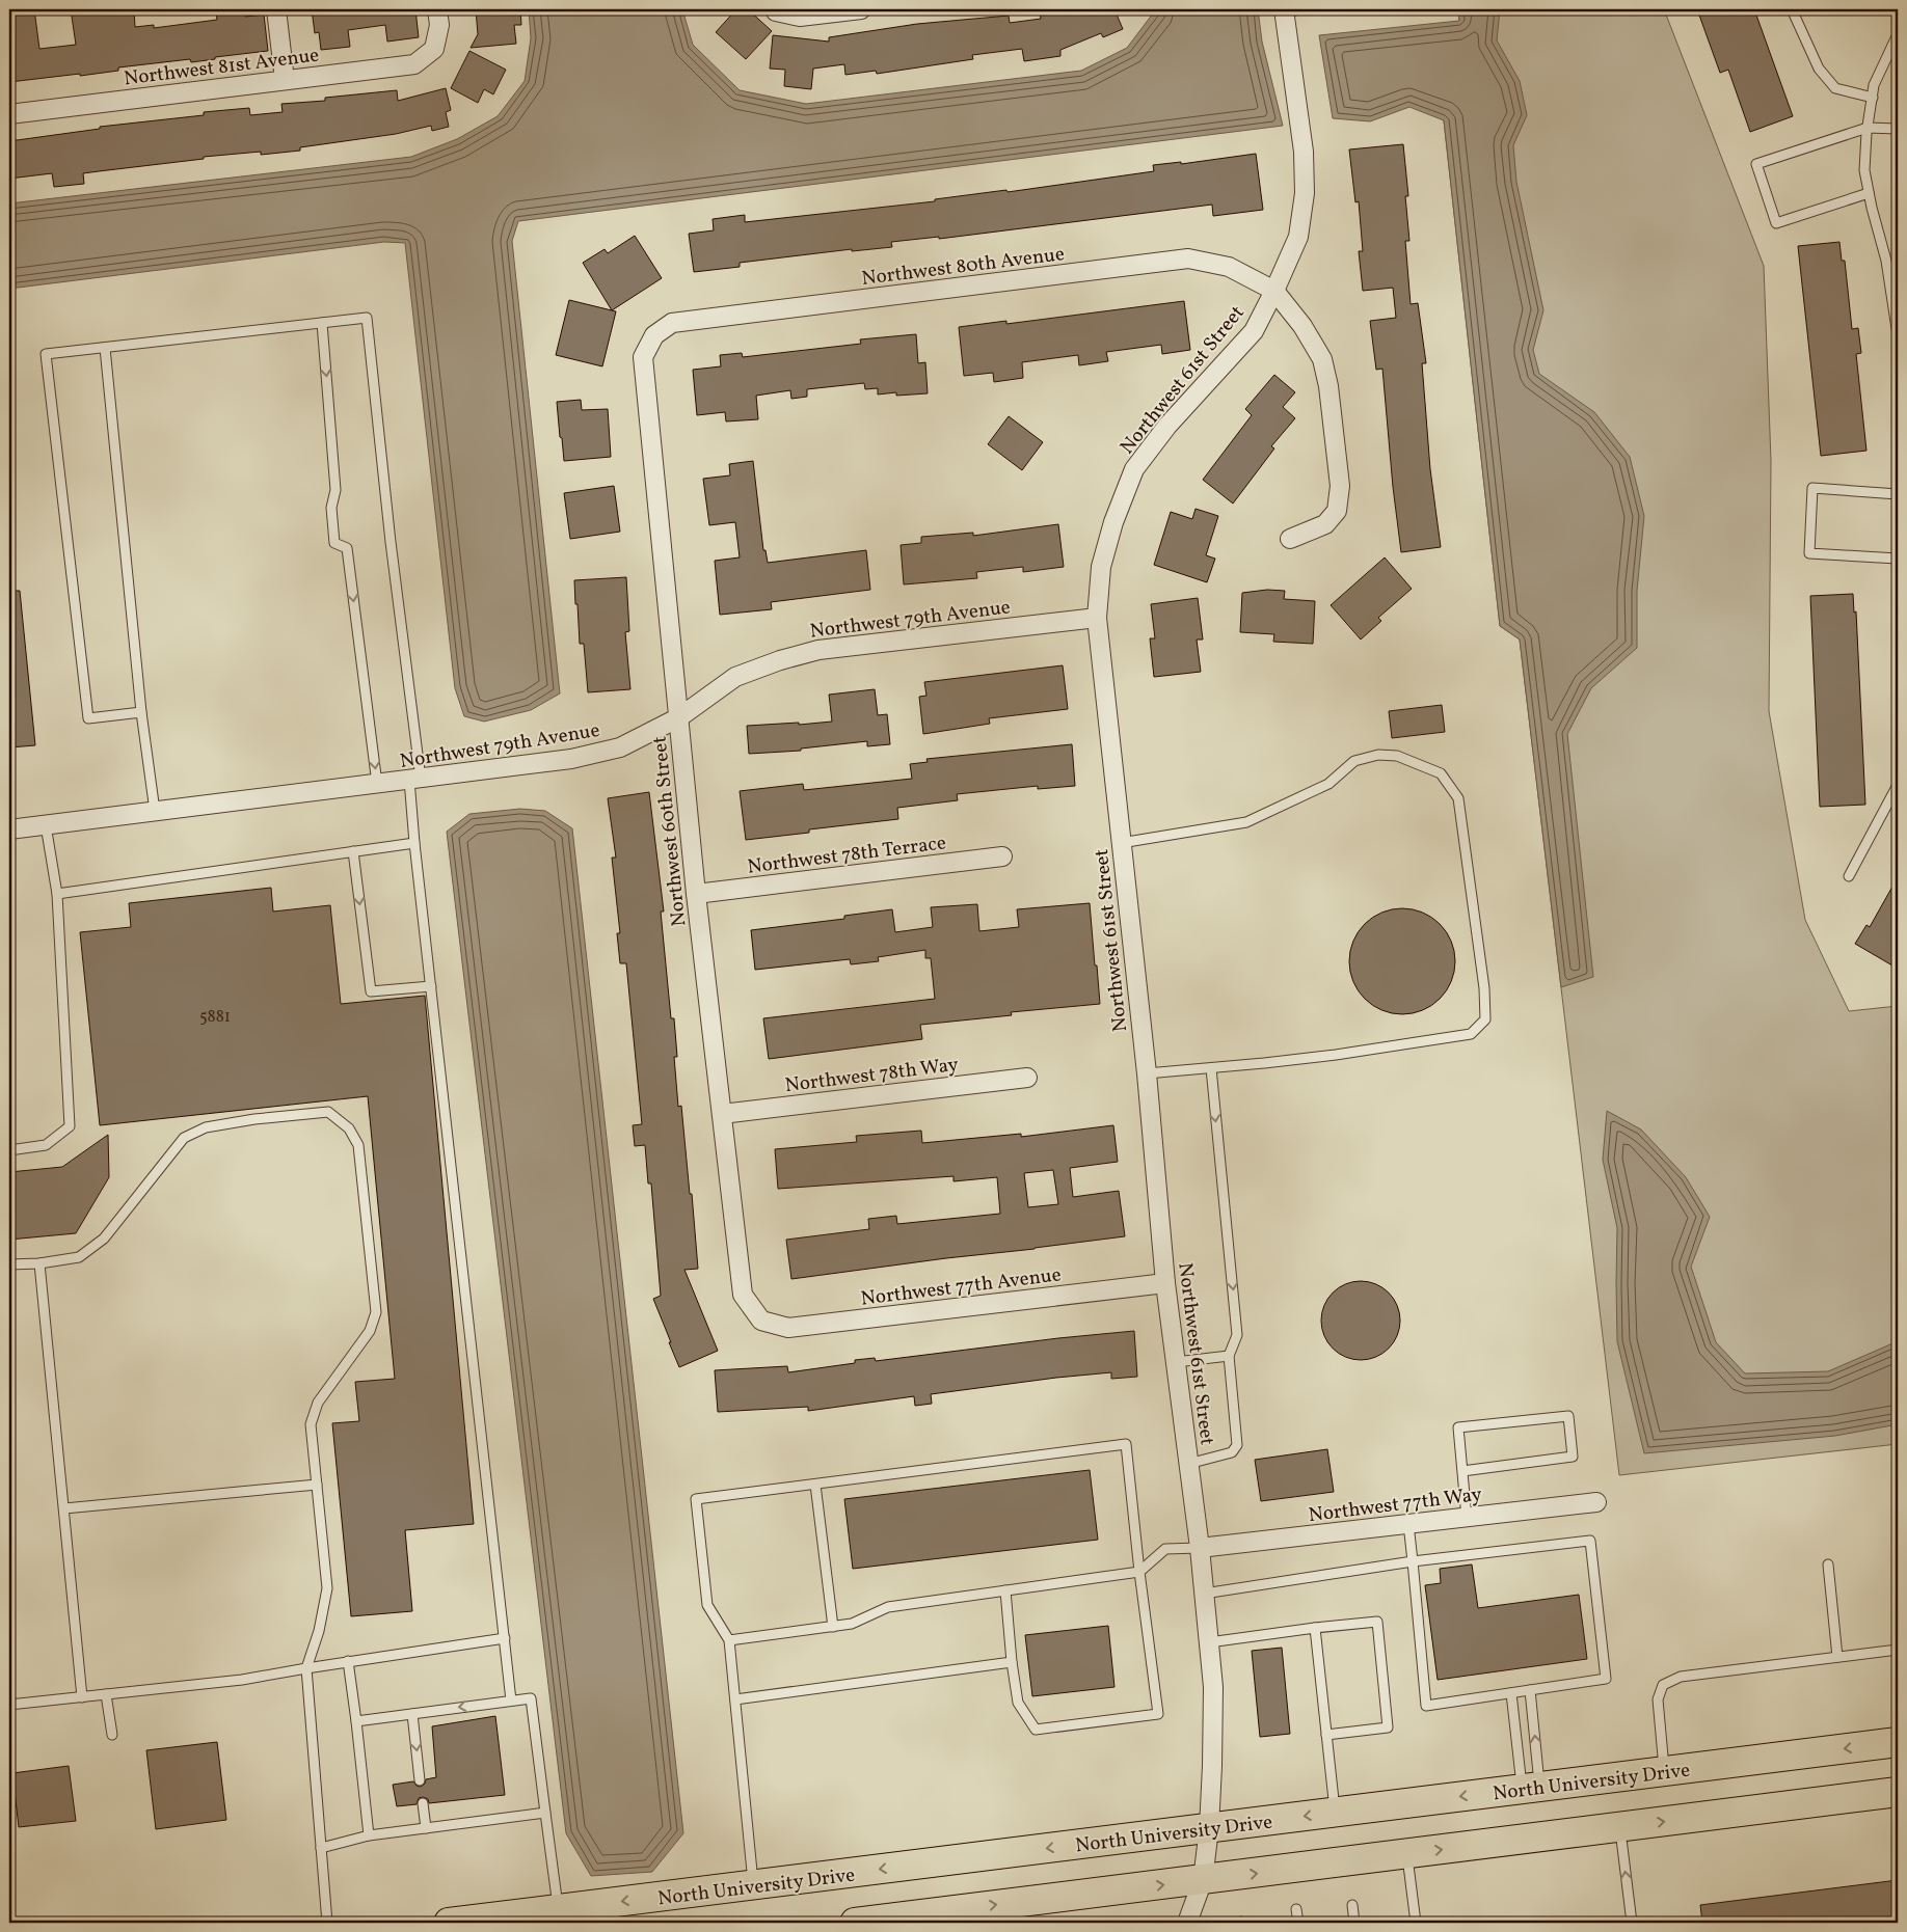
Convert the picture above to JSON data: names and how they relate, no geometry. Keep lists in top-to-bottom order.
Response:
{
  "streets": {
    "main road": ["North University Drive"],
    "street": [
      "Northwest 81st Avenue",
      "Northwest 80th Avenue",
      "Northwest 61st Street",
      "Northwest 79th Avenue",
      "Northwest 60th Street",
      "Northwest 78th Terrace",
      "Northwest 78th Way",
      "Northwest 77th Avenue",
      "Northwest 77th Way"
    ]
  },
  "crossings": [
    ["Northwest 80th Avenue", "Northwest 61st Street"],
    ["Northwest 80th Avenue", "Northwest 60th Street"],
    ["Northwest 61st Street", "Northwest 79th Avenue"],
    ["Northwest 61st Street", "Northwest 77th Avenue"],
    ["Northwest 61st Street", "Northwest 77th Way"],
    ["Northwest 61st Street", "North University Drive"],
    ["Northwest 79th Avenue", "Northwest 60th Street"],
    ["Northwest 60th Street", "Northwest 78th Terrace"],
    ["Northwest 60th Street", "Northwest 78th Way"],
    ["Northwest 60th Street", "Northwest 77th Avenue"]
  ],
  "house_numbers": ["5881"]
}
